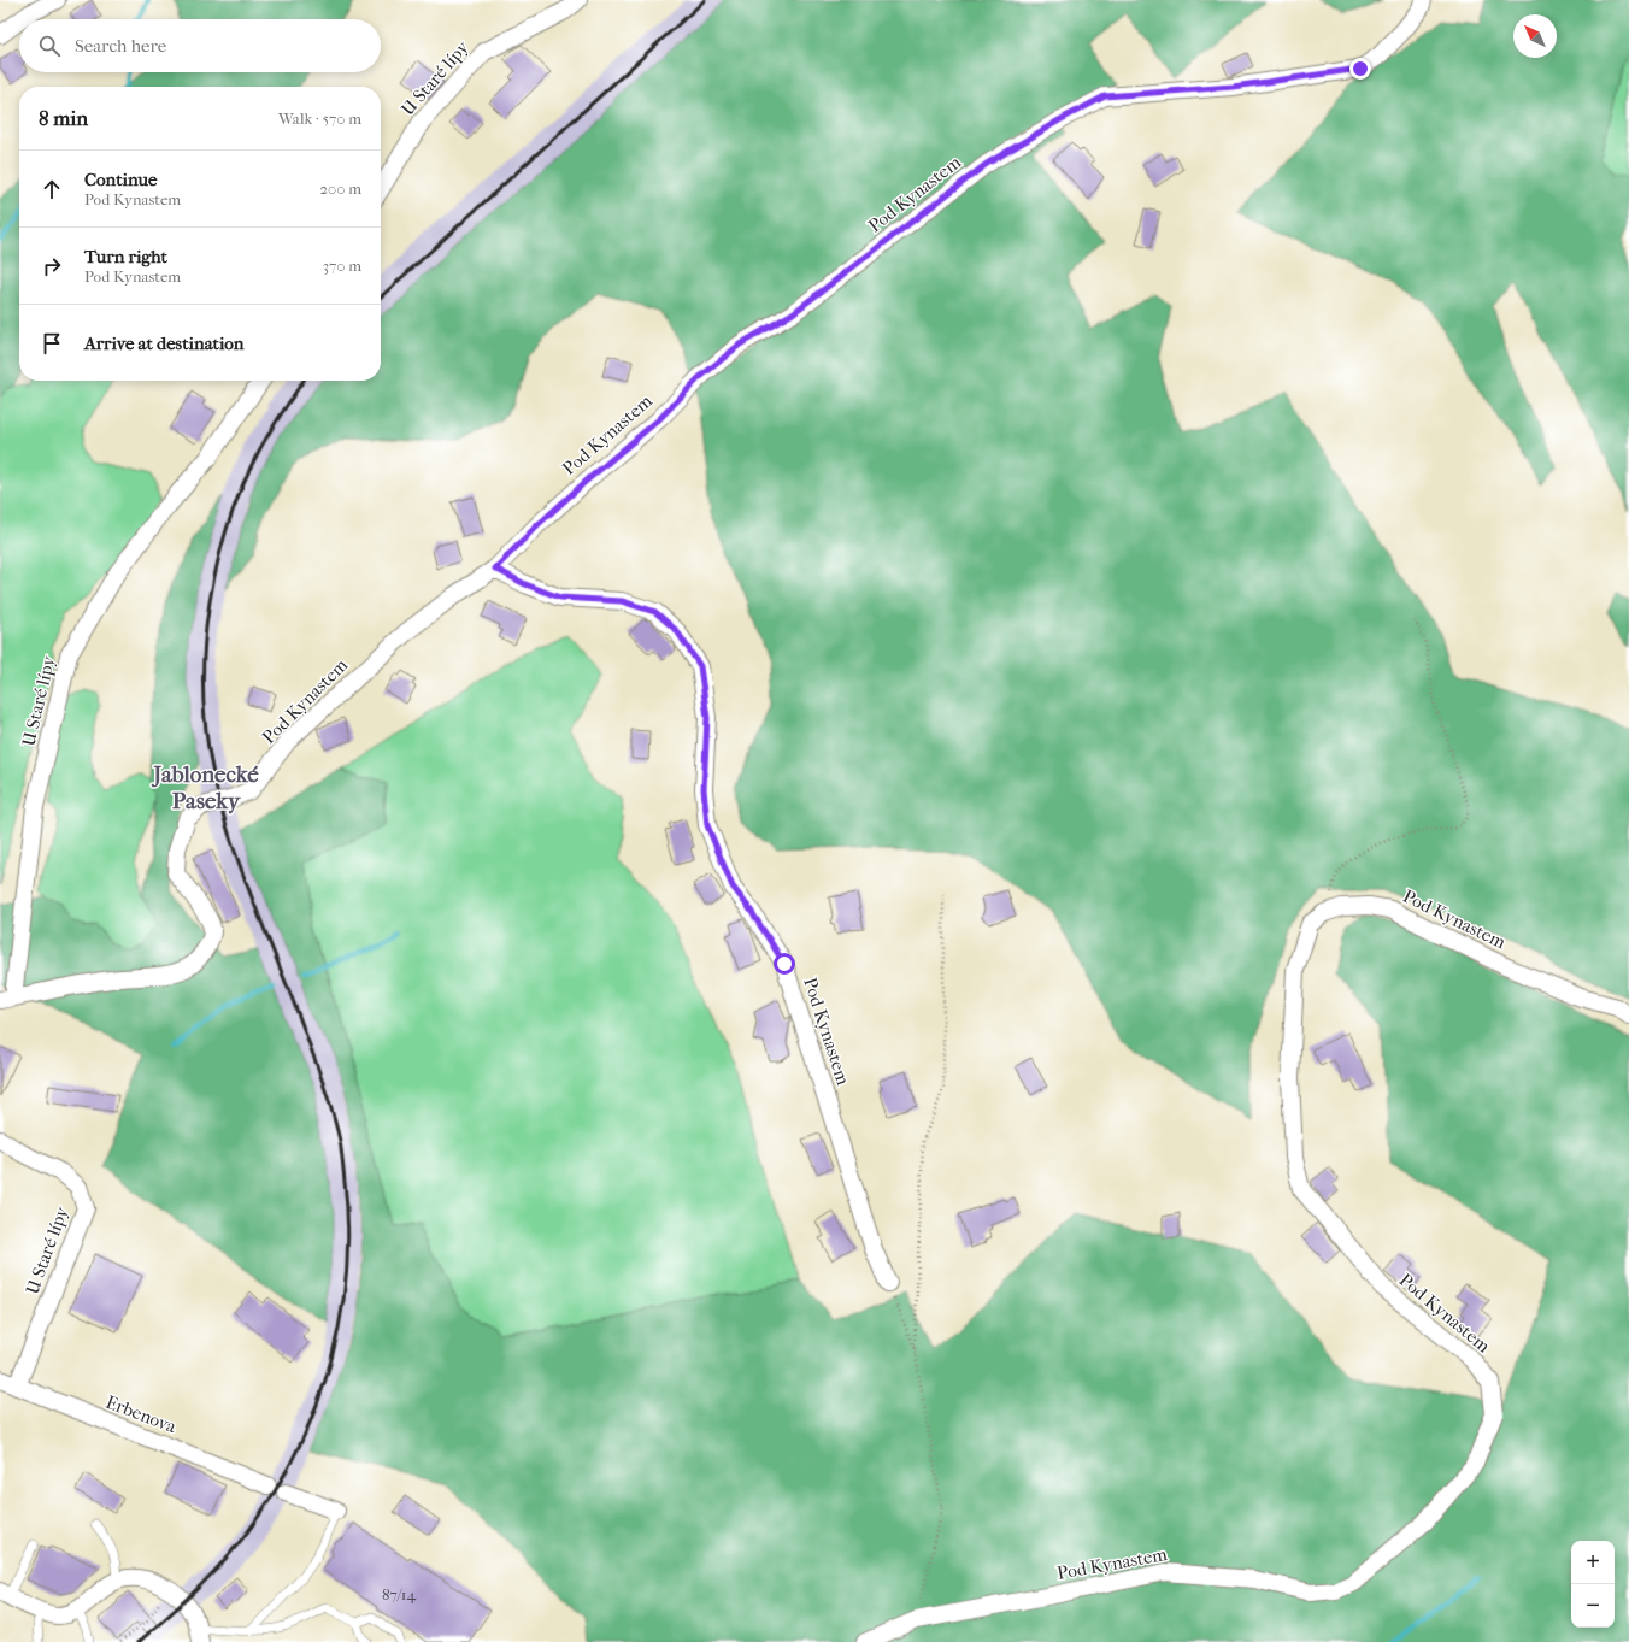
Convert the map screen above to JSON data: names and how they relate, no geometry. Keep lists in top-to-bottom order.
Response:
{
  "streets": {
    "street": ["U Staré lípy", "Pod Kynastem", "Erbenova"]
  },
  "crossings": [
    ["U Staré lípy", "Pod Kynastem"],
    ["U Staré lípy", "Erbenova"]
  ],
  "districts": ["Jablonecké Paseky"],
  "house_numbers": ["87/14"],
  "north": "top left",
  "page": {
    "search": "Search here",
    "heading": ["8 min", "Walk · 570 m"],
    "list": [
      ["Continue", "Pod Kynastem", "200 m"],
      ["Turn right", "Pod Kynastem", "370 m"],
      "Arrive at destination"
    ],
    "map_buttons": ["+", "−"]
  }
}
